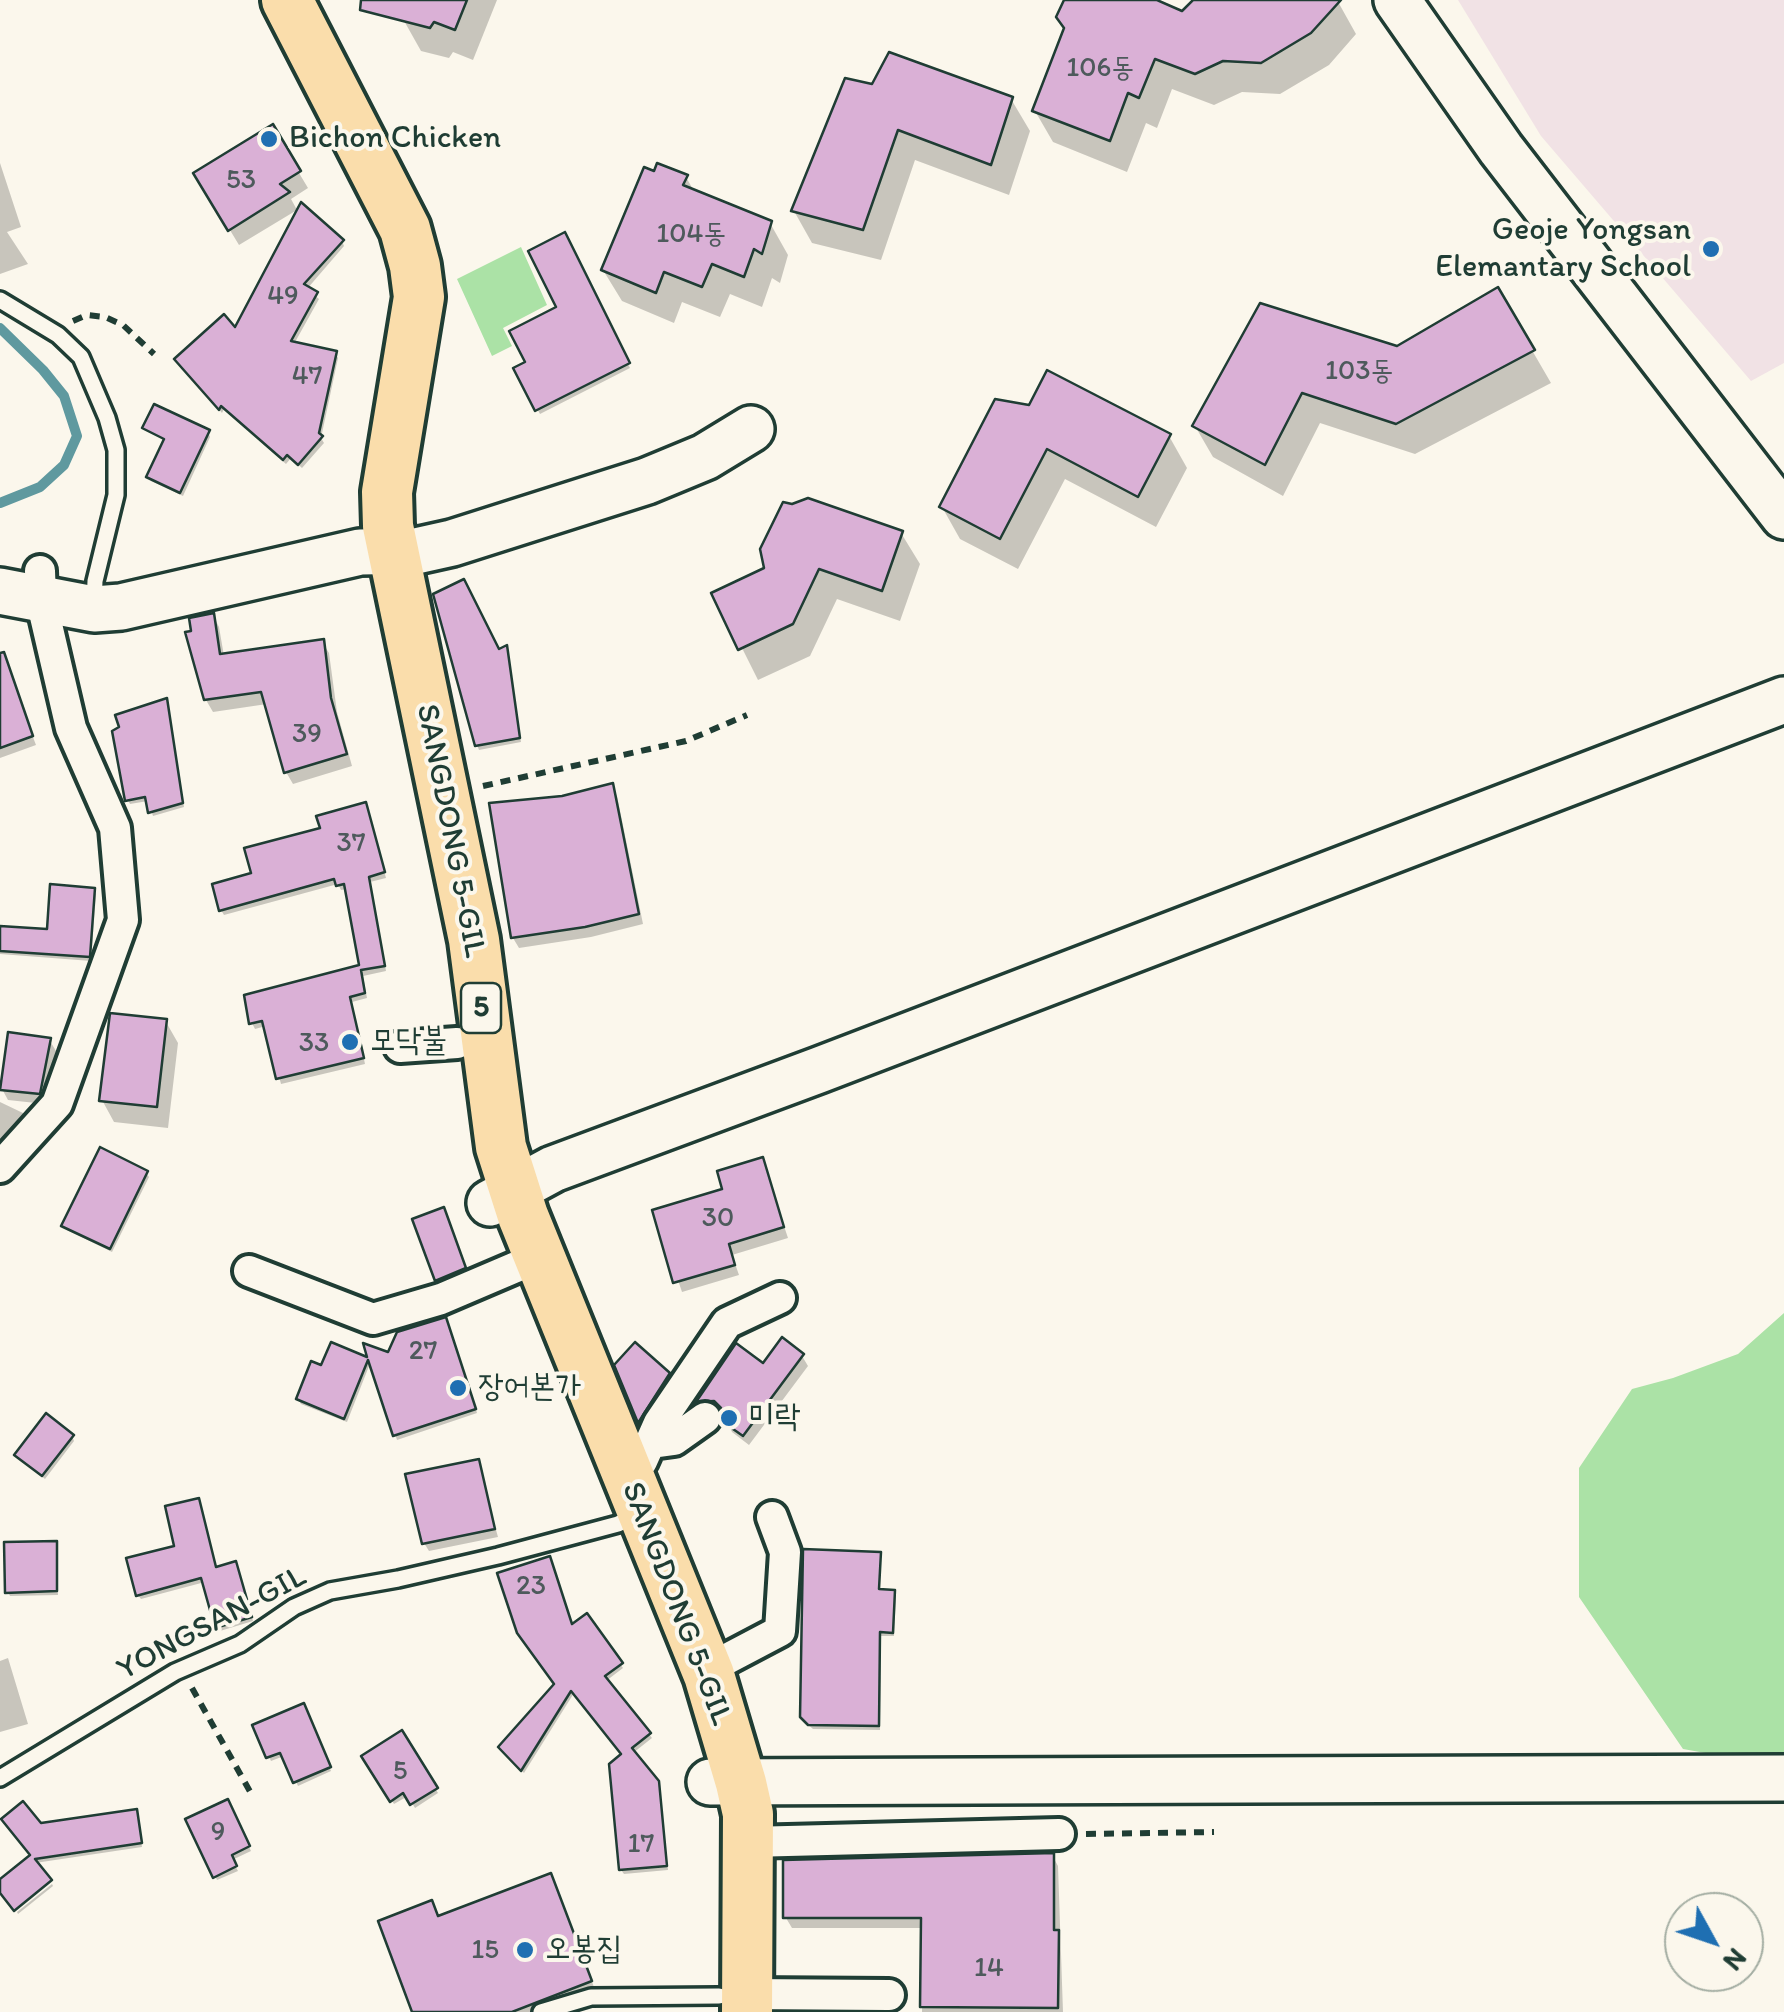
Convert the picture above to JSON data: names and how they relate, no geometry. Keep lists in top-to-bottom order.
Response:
{
  "streets": {
    "main road": ["SANGDONG 5-GIL", "5"],
    "lane": ["YONGSAN-GIL"]
  },
  "crossings": [
    ["SANGDONG 5-GIL", "YONGSAN-GIL"]
  ],
  "places": [
    "Bichon Chicken",
    "Geoje Yongsan Elemantary School",
    "모닥불",
    "장어본가",
    "미락",
    "오봉집"
  ],
  "house_numbers": [
    "106동",
    "53",
    "104동",
    "49",
    "103동",
    "47",
    "39",
    "37",
    "33",
    "30",
    "27",
    "23",
    "5",
    "9",
    "17",
    "15",
    "14"
  ],
  "north": "bottom right"
}
